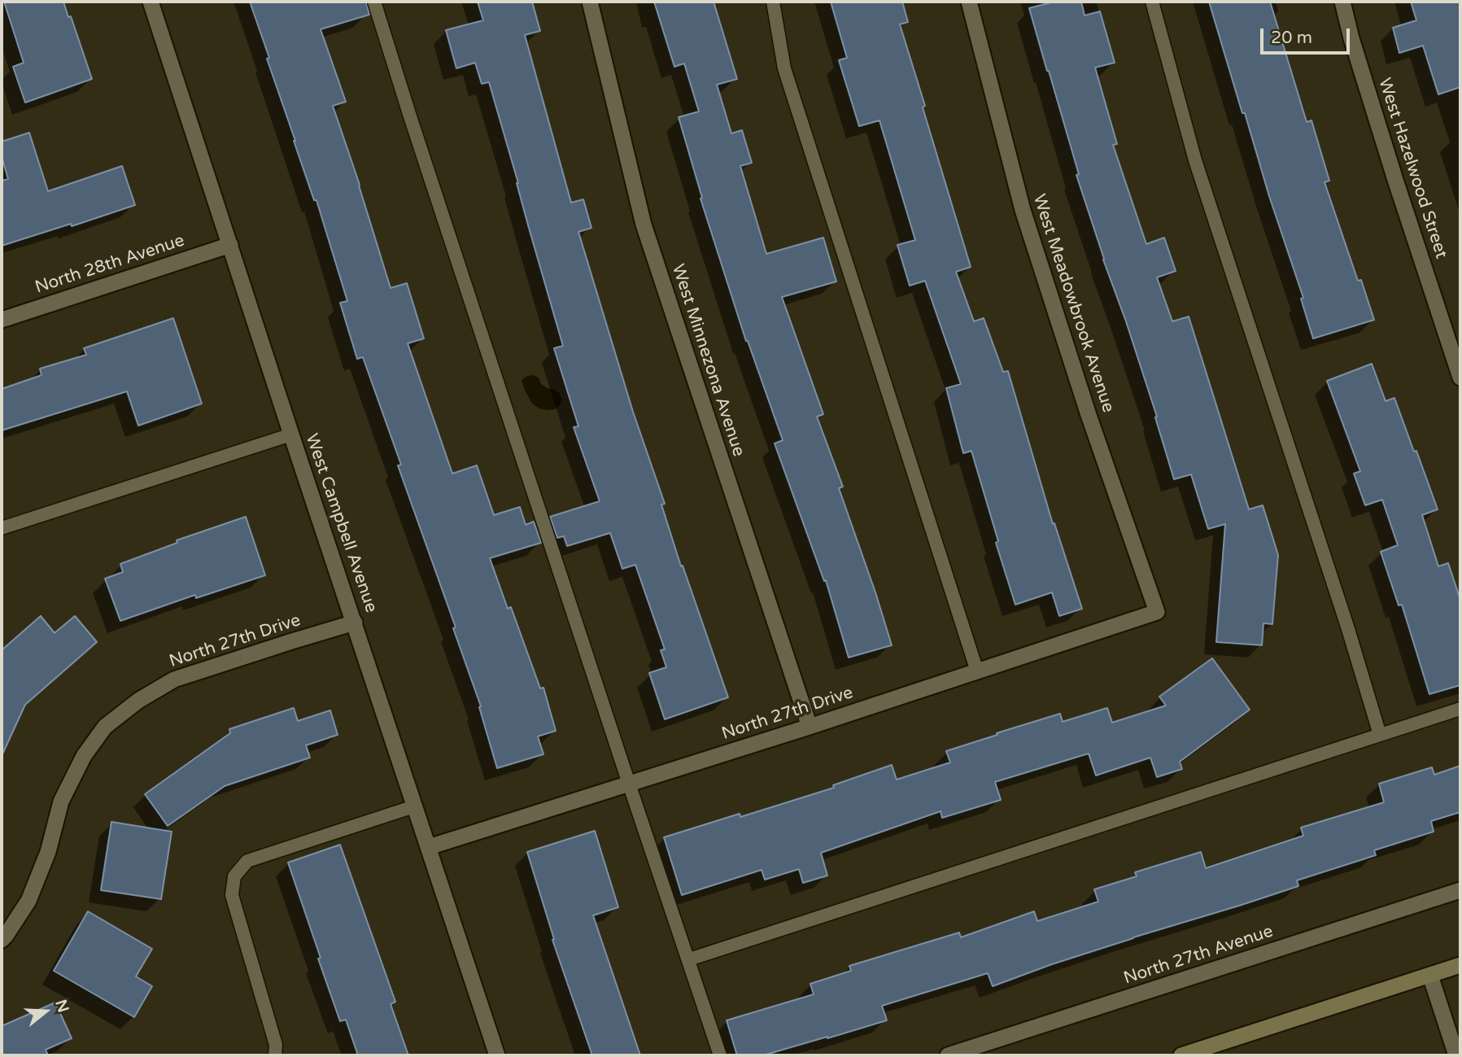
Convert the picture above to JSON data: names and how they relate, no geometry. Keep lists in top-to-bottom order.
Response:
{
  "streets": {
    "street": [
      "West Hazelwood Street",
      "North 28th Avenue",
      "West Meadowbrook Avenue",
      "West Minnezona Avenue",
      "West Campbell Avenue",
      "North 27th Drive",
      "North 27th Avenue"
    ]
  },
  "crossings": [
    ["North 28th Avenue", "West Campbell Avenue"],
    ["West Meadowbrook Avenue", "North 27th Drive"],
    ["West Minnezona Avenue", "North 27th Drive"],
    ["West Campbell Avenue", "North 27th Drive"]
  ],
  "scale_bar": "20 m",
  "north": "right"
}
